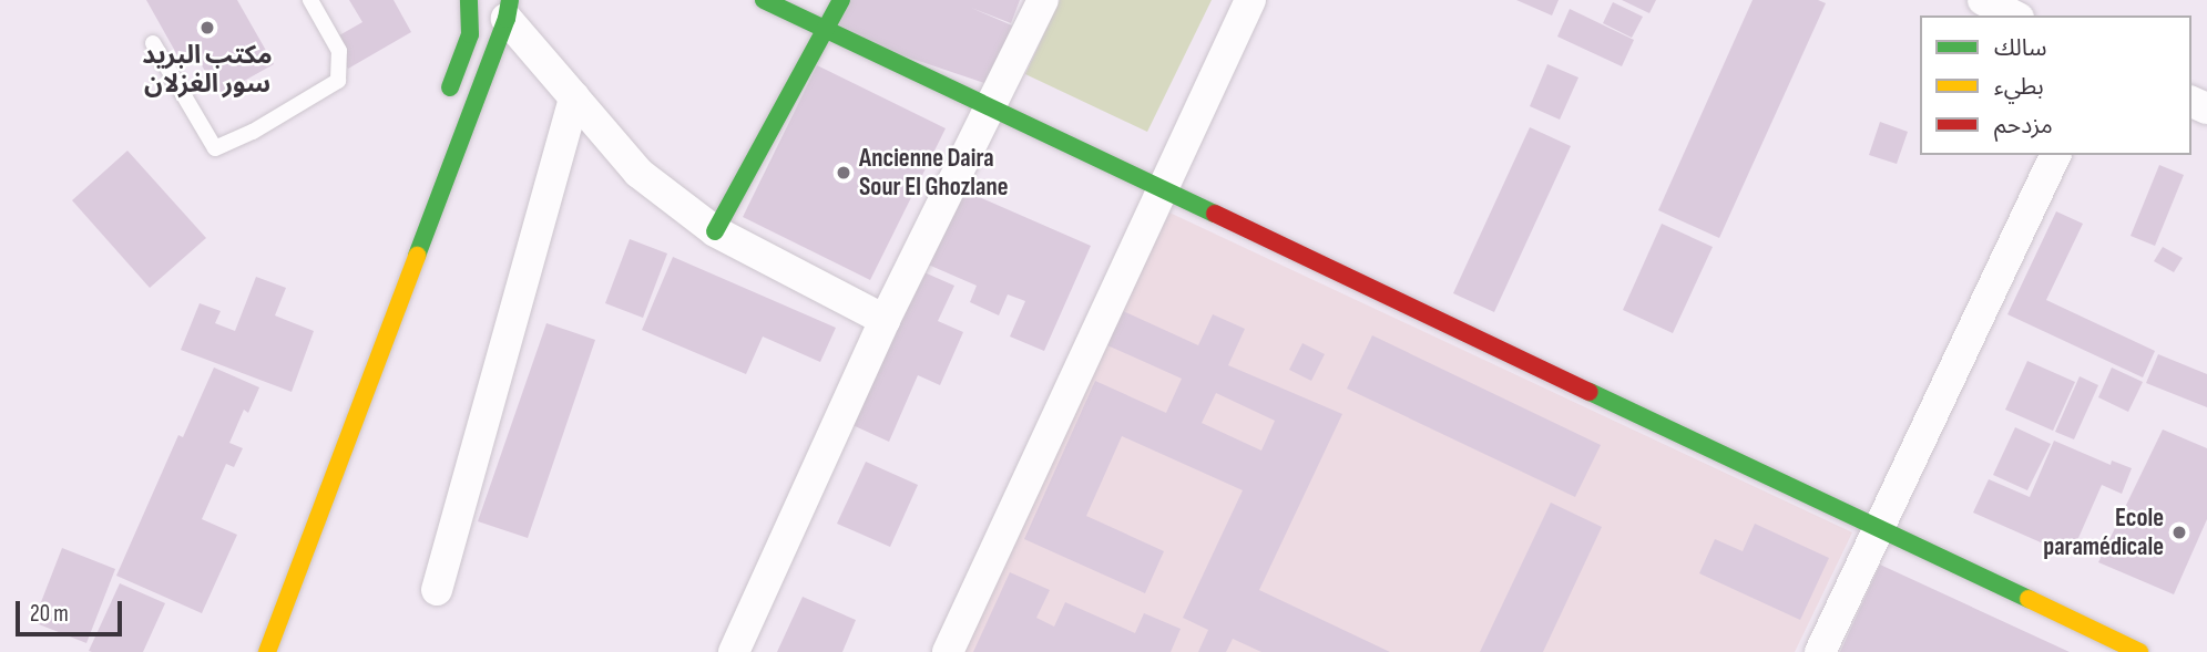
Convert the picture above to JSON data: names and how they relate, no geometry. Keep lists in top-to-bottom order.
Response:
{
  "places": ["مكتب البريد سور الغزلان", "Ancienne Daira Sour El Ghozlane", "Ecole paramédicale"],
  "legend": ["سالك", "بطيء", "مزدحم"],
  "scale_bar": "20 m"
}
